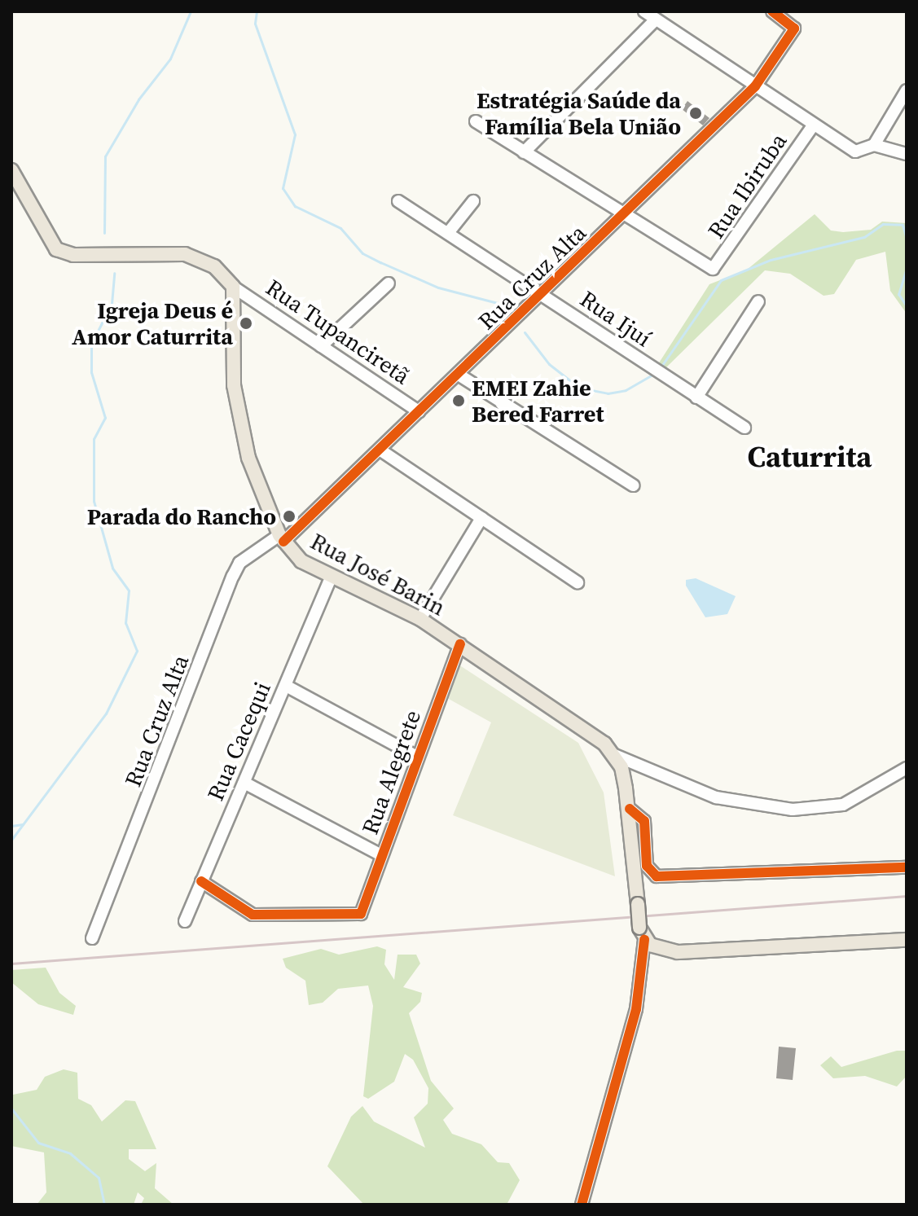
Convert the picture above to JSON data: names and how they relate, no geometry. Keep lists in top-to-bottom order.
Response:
{
  "streets": {
    "main road": ["Rua José Barin"],
    "street": [
      "Rua Ibiruba",
      "Rua Cruz Alta",
      "Rua Ijuí",
      "Rua Tupanciretã",
      "Rua Cacequi",
      "Rua Alegrete"
    ]
  },
  "crossings": [
    ["Rua Ibiruba", "Rua Cruz Alta"],
    ["Rua Cruz Alta", "Rua Ijuí"],
    ["Rua Cruz Alta", "Rua Tupanciretã"],
    ["Rua Cruz Alta", "Rua José Barin"],
    ["Rua Tupanciretã", "Rua José Barin"],
    ["Rua José Barin", "Rua Cacequi"],
    ["Rua José Barin", "Rua Alegrete"],
    ["Rua Cacequi", "Rua Alegrete"]
  ],
  "districts": ["Caturrita"],
  "places": [
    "Estratégia Saúde da Família Bela União",
    "Igreja Deus é Amor Caturrita",
    "EMEI Zahie Bered Farret",
    "Parada do Rancho"
  ]
}
